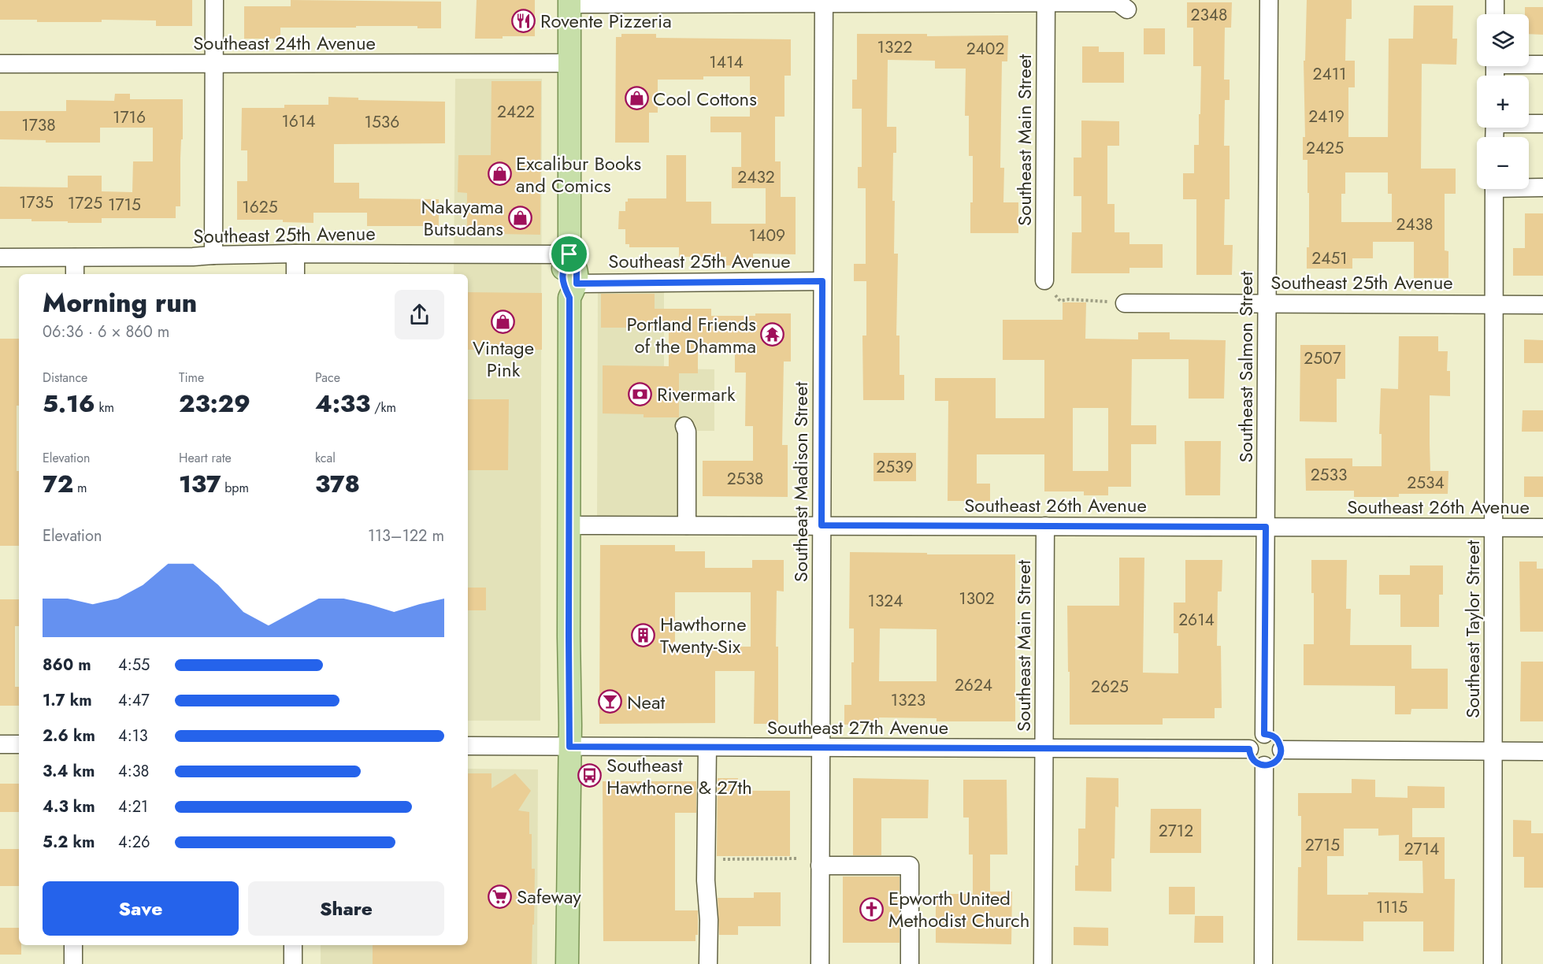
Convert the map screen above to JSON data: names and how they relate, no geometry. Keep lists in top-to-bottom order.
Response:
{
  "streets": {
    "street": [
      "Southeast 24th Avenue",
      "Southeast Main Street",
      "Southeast 25th Avenue",
      "Southeast Salmon Street",
      "Southeast Madison Street",
      "Southeast 26th Avenue",
      "Southeast Taylor Street",
      "Southeast 27th Avenue"
    ]
  },
  "crossings": [
    ["Southeast Main Street", "Southeast 26th Avenue"],
    ["Southeast Main Street", "Southeast 27th Avenue"],
    ["Southeast 25th Avenue", "Southeast Salmon Street"],
    ["Southeast 25th Avenue", "Southeast Madison Street"],
    ["Southeast 25th Avenue", "Southeast Taylor Street"],
    ["Southeast Salmon Street", "Southeast 26th Avenue"],
    ["Southeast Salmon Street", "Southeast 27th Avenue"],
    ["Southeast Madison Street", "Southeast 26th Avenue"],
    ["Southeast Madison Street", "Southeast 27th Avenue"],
    ["Southeast 26th Avenue", "Southeast Taylor Street"]
  ],
  "places": {
    "restaurant": ["Rovente Pizzeria"],
    "shop": [
      "Cool Cottons",
      "Excalibur Books and Comics",
      "Nakayama Butsudans",
      "Vintage Pink"
    ],
    "temple": ["Portland Friends of the Dhamma"],
    "bank": ["Rivermark"],
    "building": ["Hawthorne Twenty-Six"],
    "bar": ["Neat"],
    "bus stop": ["Southeast Hawthorne & 27th"],
    "supermarket": ["Safeway"],
    "church": ["Epworth United Methodist Church"]
  },
  "house_numbers": [
    "2348",
    "1322",
    "2402",
    "1414",
    "2411",
    "2422",
    "2419",
    "1716",
    "1614",
    "1536",
    "1738",
    "2425",
    "2432",
    "1735",
    "1725",
    "1715",
    "1625",
    "2438",
    "1409",
    "2451",
    "2507",
    "2539",
    "2533",
    "2538",
    "2534",
    "1302",
    "1324",
    "2614",
    "2624",
    "2625",
    "1323",
    "2712",
    "2715",
    "2714",
    "1115"
  ],
  "page": {
    "map_buttons": ["+", "−"],
    "heading": ["Morning run", "06:36 · 6 × 860 m"],
    "stats": [
      ["Distance", "5.16 km"],
      ["Time", "23:29"],
      ["Pace", "4:33 /km"],
      ["Elevation", "72 m"],
      ["Heart rate", "137 bpm"],
      ["kcal", "378"]
    ],
    "chart": ["Elevation", "113–122 m"],
    "list": [
      {
        "name": "860 m",
        "note": "4:55"
      },
      {
        "name": "1.7 km",
        "note": "4:47"
      },
      {
        "name": "2.6 km",
        "note": "4:13"
      },
      {
        "name": "3.4 km",
        "note": "4:38"
      },
      {
        "name": "4.3 km",
        "note": "4:21"
      },
      {
        "name": "5.2 km",
        "note": "4:26"
      }
    ],
    "buttons": ["Save", "Share"]
  }
}
